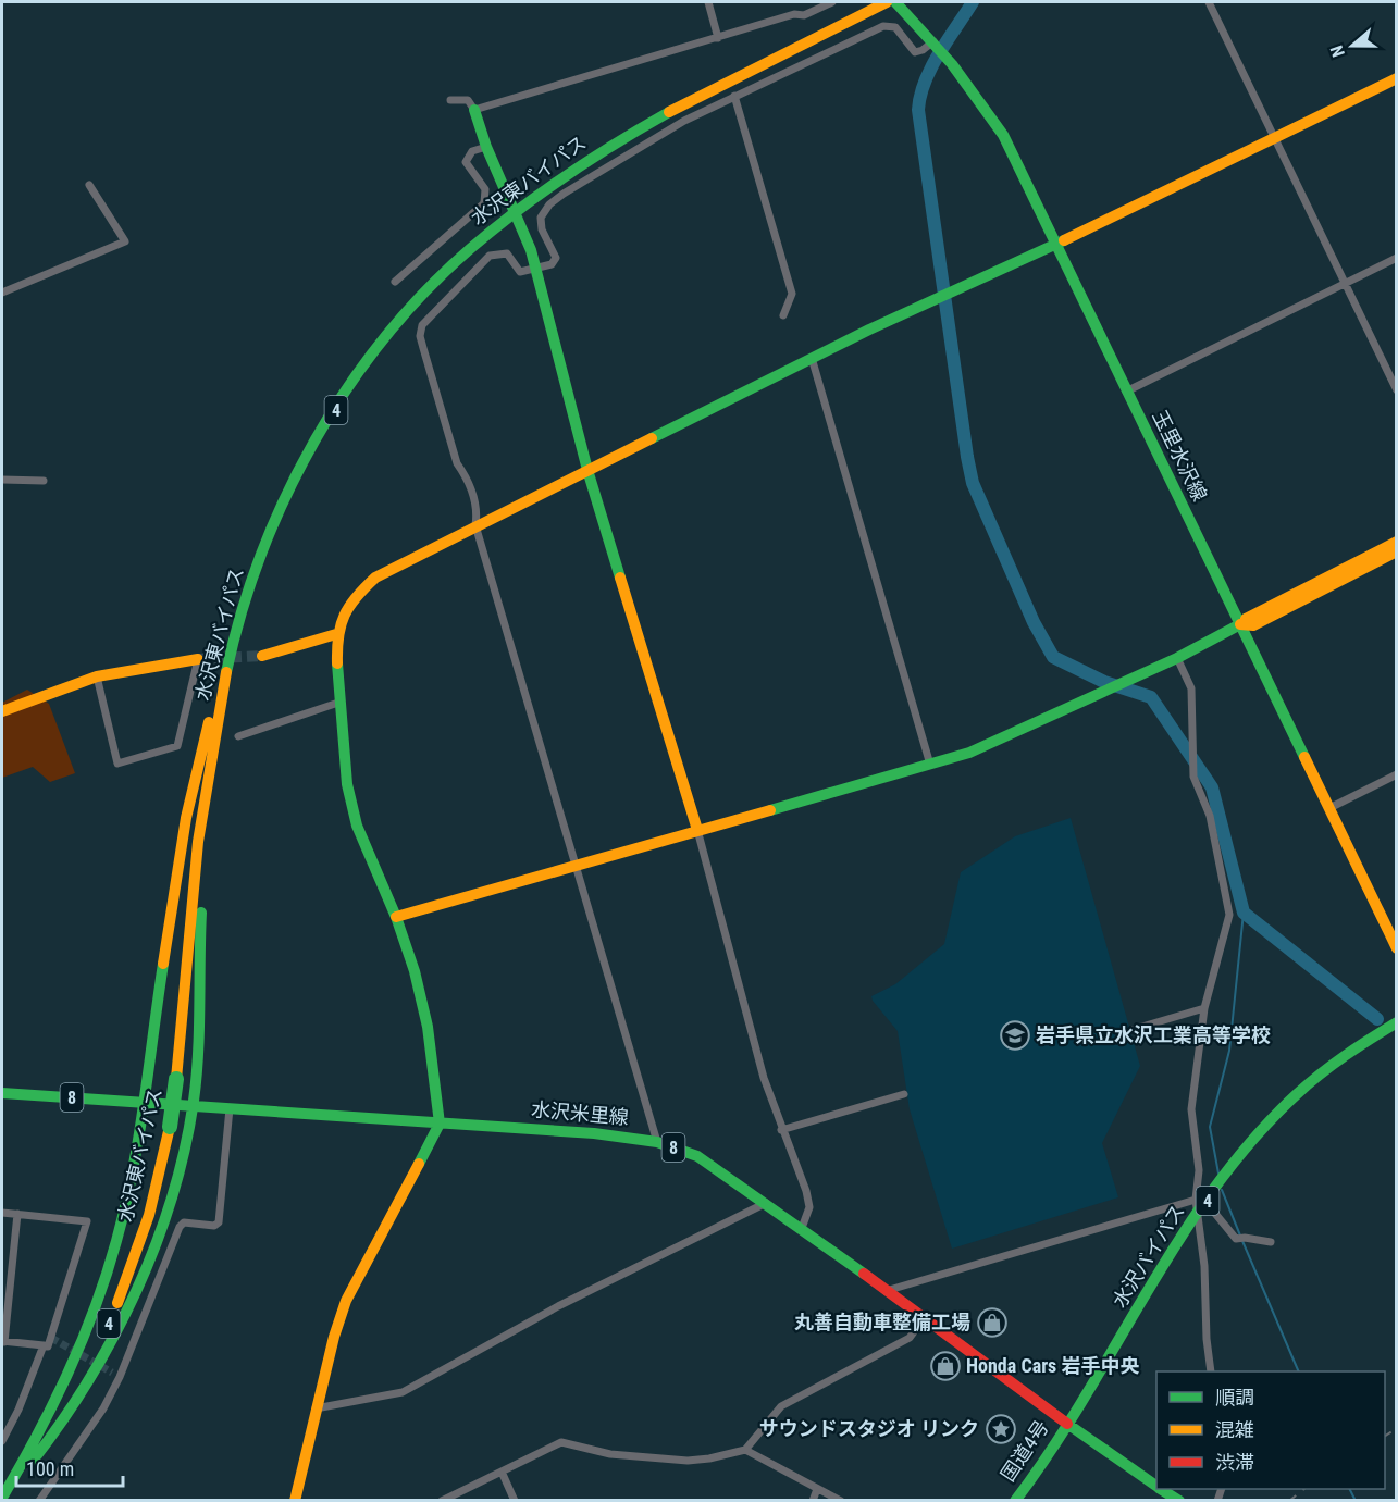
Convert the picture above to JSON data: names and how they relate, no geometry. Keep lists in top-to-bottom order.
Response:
{
  "streets": {
    "main road": [
      "水沢東バイパス",
      "4",
      "玉里水沢線",
      "8",
      "水沢米里線",
      "水沢バイパス",
      "国道4号"
    ]
  },
  "crossings": [
    ["水沢米里線", "水沢バイパス"],
    ["水沢米里線", "国道4号"],
    ["水沢バイパス", "国道4号"]
  ],
  "places": {
    "school or university": ["岩手県立水沢工業高等学校"],
    "shop": ["丸善自動車整備工場", "Honda Cars 岩手中央"],
    "place": ["サウンドスタジオ リンク"]
  },
  "legend": ["順調", "混雑", "渋滞"],
  "scale_bar": "100 m",
  "north": "left"
}
